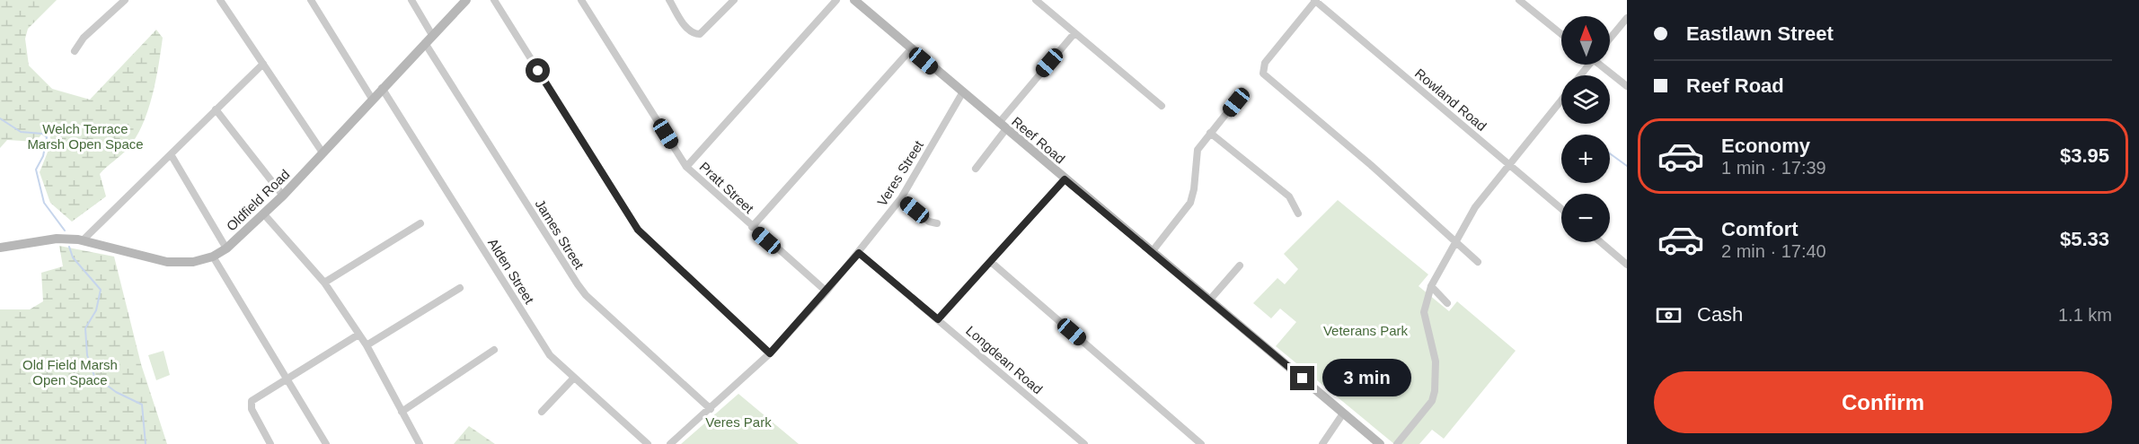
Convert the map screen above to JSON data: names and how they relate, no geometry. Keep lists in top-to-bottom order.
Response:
{
  "streets": {
    "street": [
      "Rowland Road",
      "Reef Road",
      "Veres Street",
      "Pratt Street",
      "Oldfield Road",
      "James Street",
      "Alden Street",
      "Longdean Road"
    ]
  },
  "crossings": [
    ["Reef Road", "Veres Street"],
    ["Veres Street", "Pratt Street"],
    ["Veres Street", "James Street"],
    ["Veres Street", "Longdean Road"],
    ["Oldfield Road", "James Street"],
    ["Oldfield Road", "Alden Street"]
  ],
  "parks": [
    "Welch Terrace Marsh Open Space",
    "Veterans Park",
    "Old Field Marsh Open Space",
    "Veres Park"
  ],
  "north": "top",
  "page": {
    "banner": ["Eastlawn Street", "Reef Road"],
    "map_buttons": ["+", "−"],
    "list": [
      {
        "name": "Economy",
        "note": "1 min · 17:39",
        "value": "$3.95"
      },
      {
        "name": "Comfort",
        "note": "2 min · 17:40",
        "value": "$5.33"
      }
    ],
    "pay": ["Cash", "1.1 km"],
    "bubble": "3 min",
    "buttons": "Confirm"
  }
}
